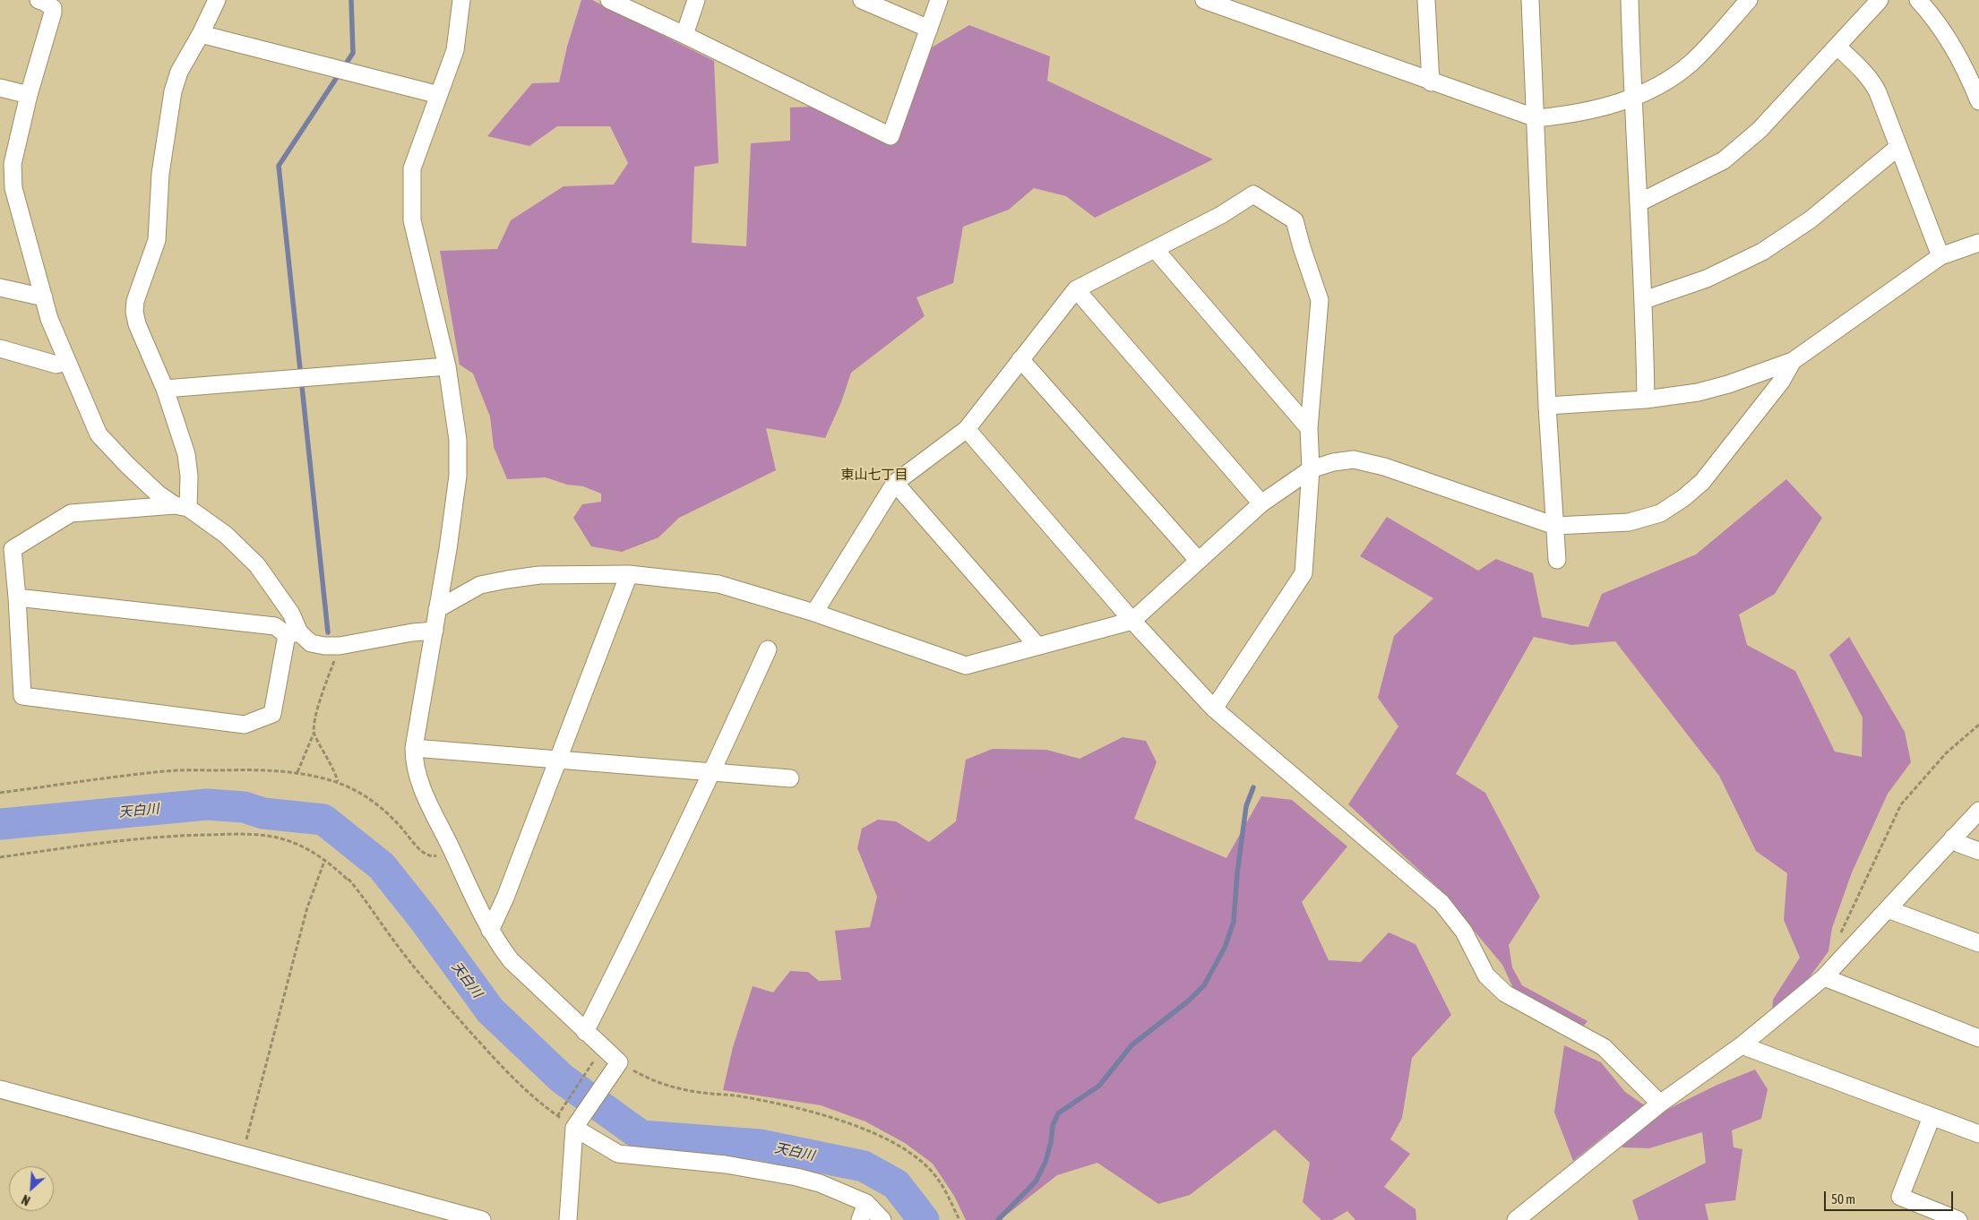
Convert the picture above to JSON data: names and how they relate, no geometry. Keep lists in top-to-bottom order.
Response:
{
  "districts": ["東山七丁目"],
  "water": ["天白川"],
  "scale_bar": "50 m",
  "north": "bottom left"
}
